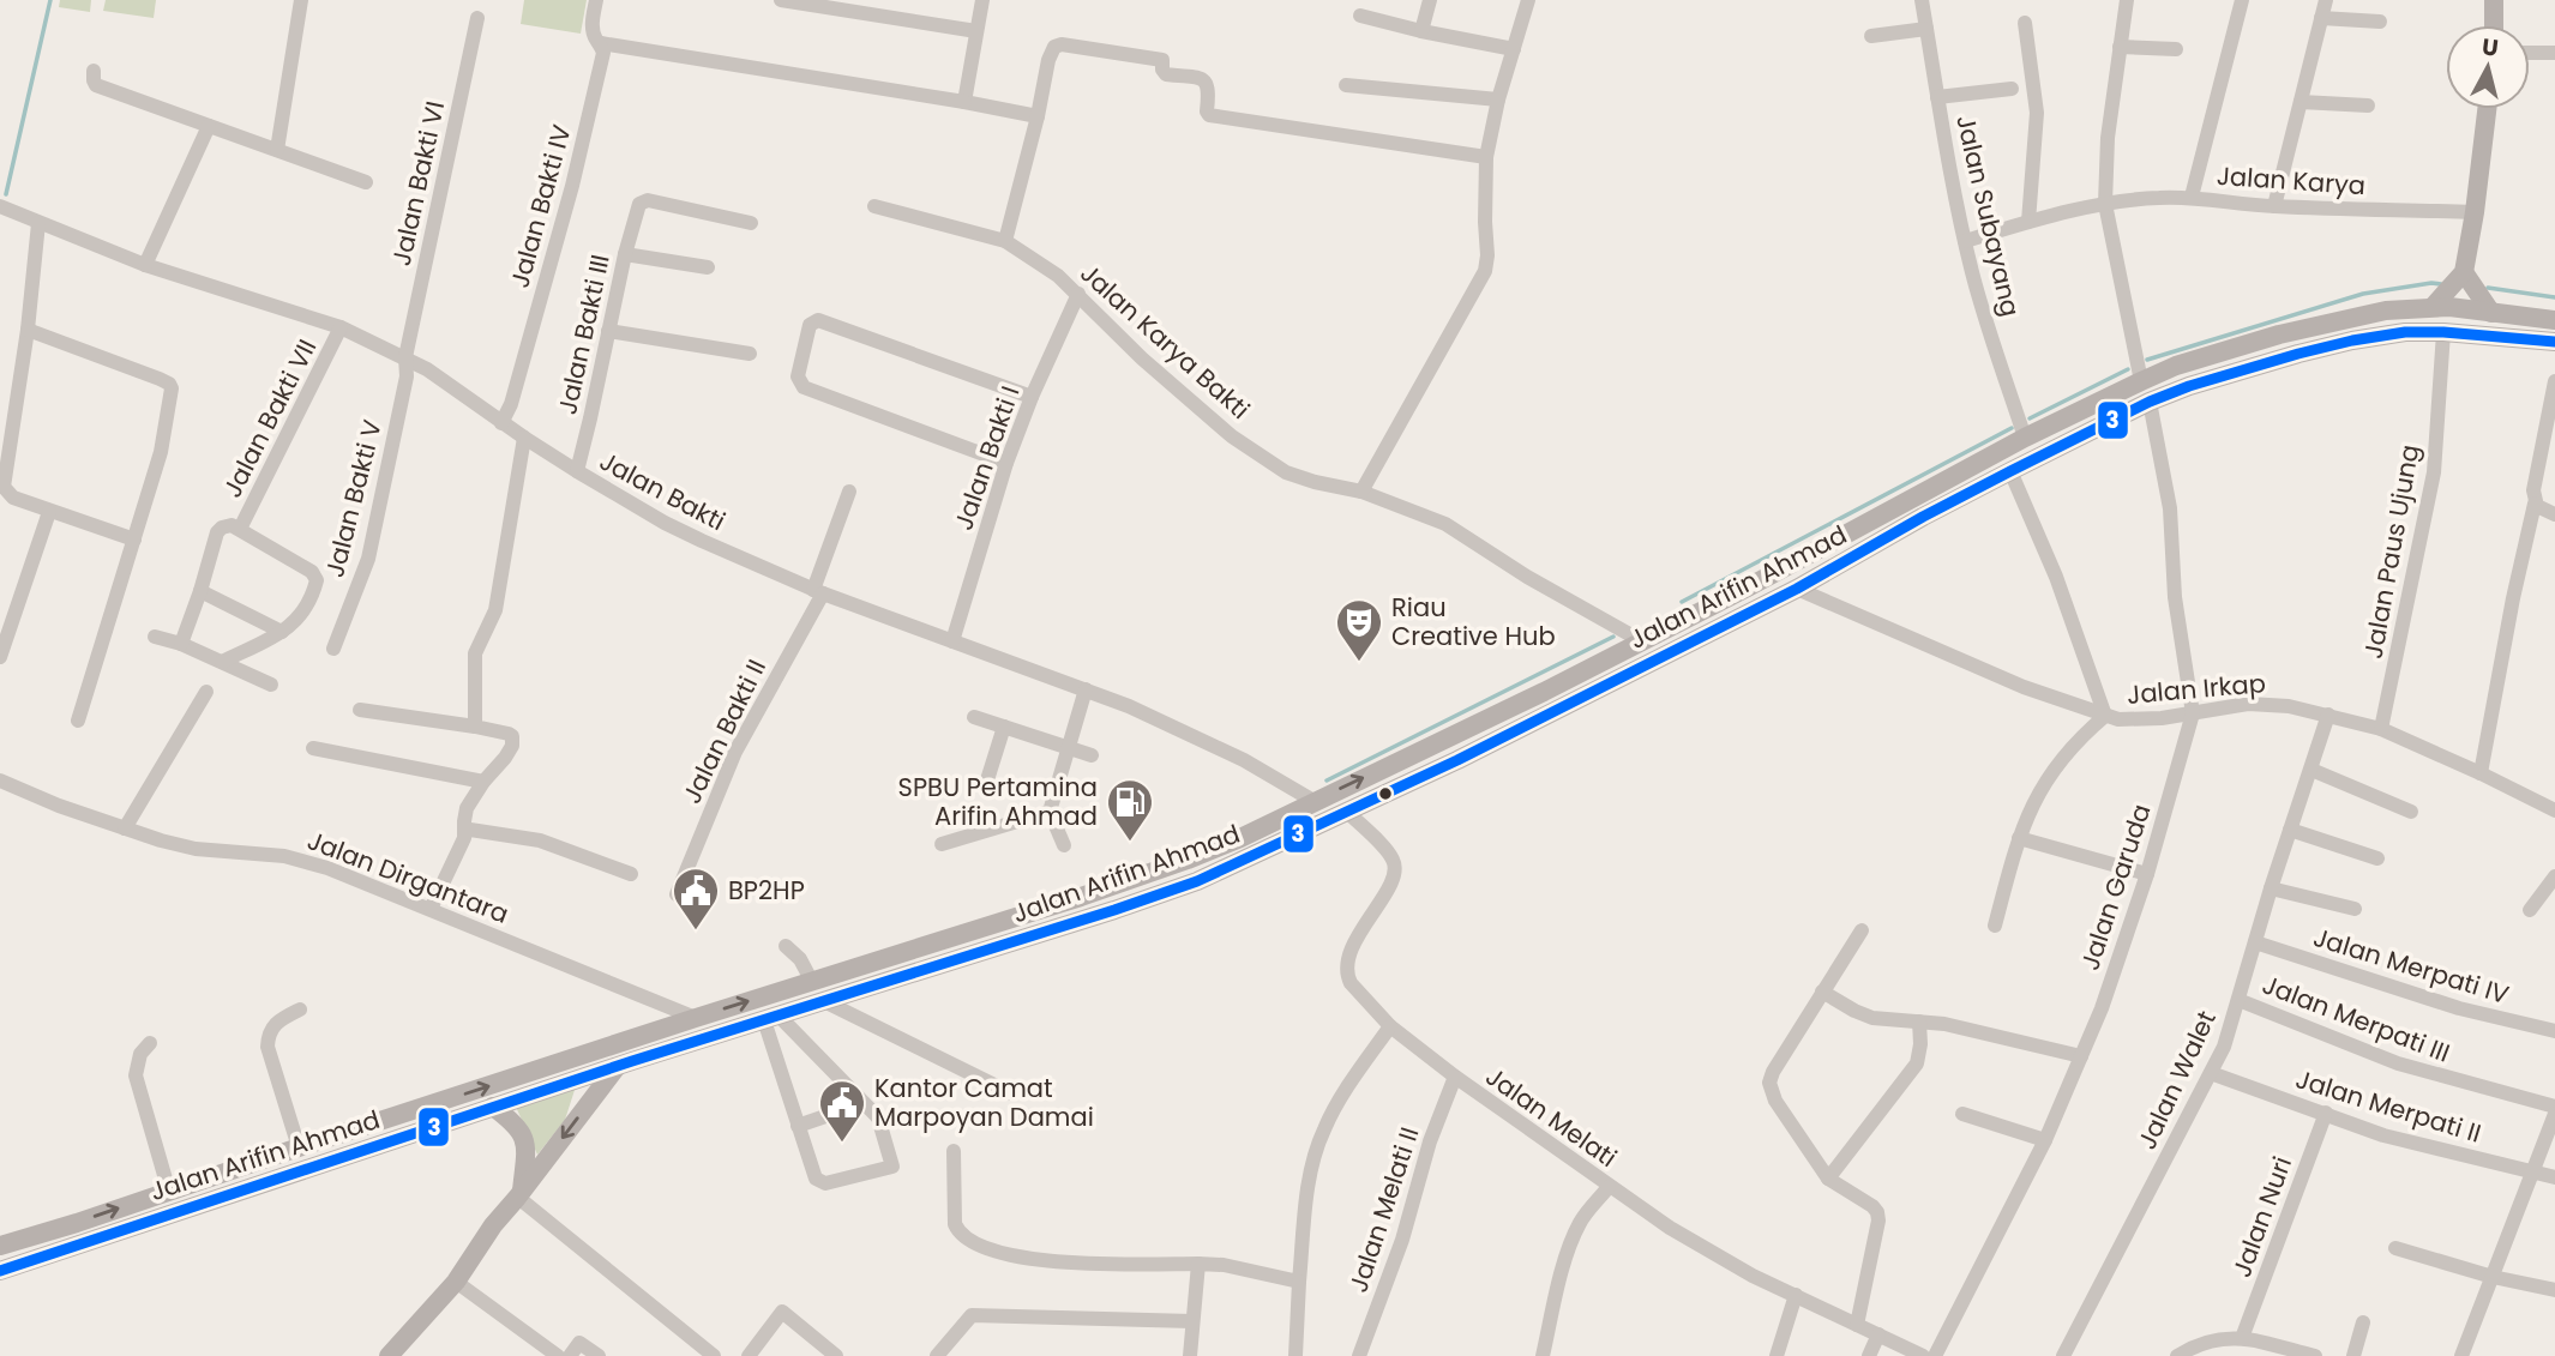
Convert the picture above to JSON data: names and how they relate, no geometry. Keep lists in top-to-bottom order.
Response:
{
  "streets": {
    "main road": ["Jalan Arifin Ahmad"],
    "street": [
      "Jalan Karya",
      "Jalan Bakti VI",
      "Jalan Bakti IV",
      "Jalan Subayang",
      "Jalan Bakti III",
      "Jalan Karya Bakti",
      "Jalan Bakti VII",
      "Jalan Bakti I",
      "Jalan Bakti",
      "Jalan Bakti V",
      "Jalan Paus Ujung",
      "Jalan Irkap",
      "Jalan Bakti II",
      "Jalan Dirgantara",
      "Jalan Garuda",
      "Jalan Merpati IV",
      "Jalan Merpati III",
      "Jalan Walet",
      "Jalan Merpati II",
      "Jalan Melati",
      "Jalan Melati II",
      "Jalan Nuri"
    ]
  },
  "crossings": [
    ["Jalan Karya", "Jalan Subayang"],
    ["Jalan Bakti VI", "Jalan Bakti"],
    ["Jalan Bakti VI", "Jalan Bakti V"],
    ["Jalan Bakti IV", "Jalan Bakti"],
    ["Jalan Subayang", "Jalan Arifin Ahmad"],
    ["Jalan Bakti III", "Jalan Bakti"],
    ["Jalan Karya Bakti", "Jalan Bakti I"],
    ["Jalan Karya Bakti", "Jalan Arifin Ahmad"],
    ["Jalan Bakti VII", "Jalan Bakti"],
    ["Jalan Bakti I", "Jalan Bakti"],
    ["Jalan Bakti", "Jalan Bakti V"],
    ["Jalan Bakti", "Jalan Arifin Ahmad"],
    ["Jalan Bakti", "Jalan Bakti II"],
    ["Jalan Paus Ujung", "Jalan Arifin Ahmad"],
    ["Jalan Paus Ujung", "Jalan Irkap"],
    ["Jalan Arifin Ahmad", "Jalan Irkap"],
    ["Jalan Arifin Ahmad", "Jalan Dirgantara"],
    ["Jalan Arifin Ahmad", "Jalan Garuda"],
    ["Jalan Arifin Ahmad", "Jalan Melati"],
    ["Jalan Irkap", "Jalan Garuda"],
    ["Jalan Irkap", "Jalan Walet"],
    ["Jalan Merpati IV", "Jalan Walet"],
    ["Jalan Merpati III", "Jalan Walet"],
    ["Jalan Walet", "Jalan Merpati II"],
    ["Jalan Merpati II", "Jalan Nuri"],
    ["Jalan Melati", "Jalan Melati II"]
  ],
  "places": {
    "theatre": ["Riau Creative Hub"],
    "fuel station": ["SPBU Pertamina Arifin Ahmad"],
    "public building": ["BP2HP", "Kantor Camat Marpoyan Damai"]
  },
  "lines": ["transit line 3"],
  "north": "top"
}
